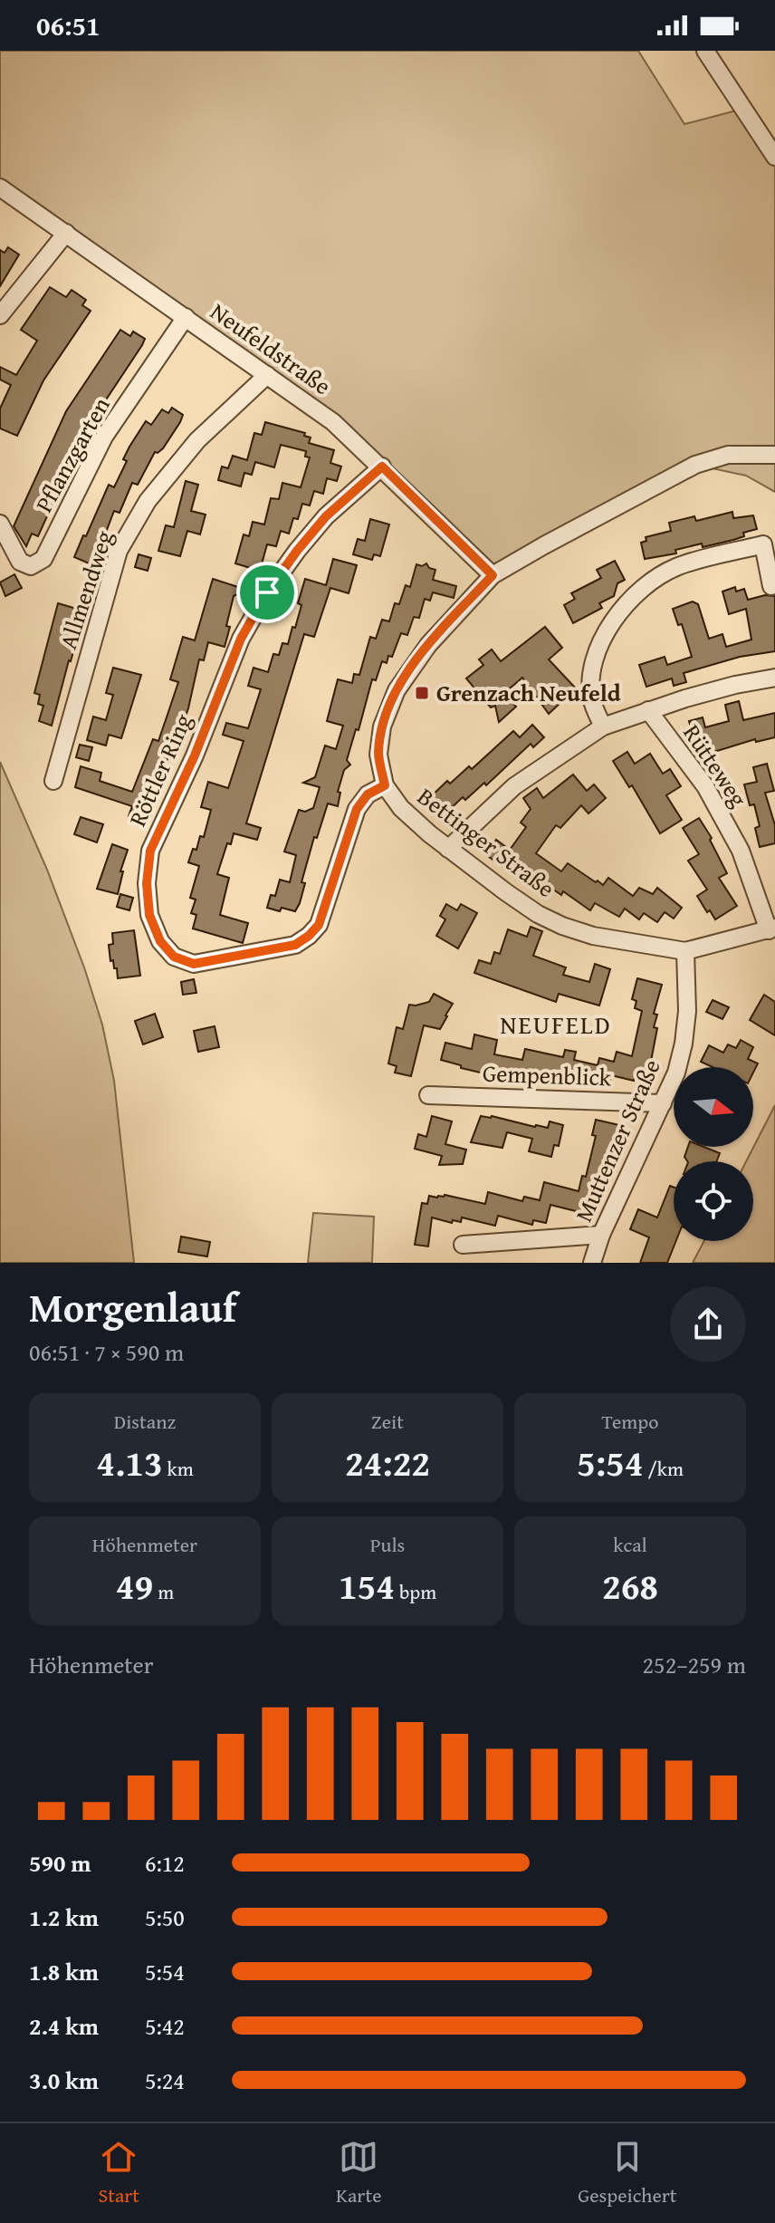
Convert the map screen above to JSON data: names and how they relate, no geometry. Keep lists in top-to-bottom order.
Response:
{
  "streets": {
    "street": [
      "Neufeldstraße",
      "Pflanzgarten",
      "Allmendweg",
      "Rütteweg",
      "Röttler Ring",
      "Bettinger Straße",
      "Gempenblick",
      "Muttenzer Straße"
    ]
  },
  "crossings": [
    ["Neufeldstraße", "Pflanzgarten"],
    ["Neufeldstraße", "Allmendweg"],
    ["Neufeldstraße", "Röttler Ring"],
    ["Neufeldstraße", "Bettinger Straße"],
    ["Rütteweg", "Bettinger Straße"],
    ["Röttler Ring", "Bettinger Straße"],
    ["Bettinger Straße", "Muttenzer Straße"],
    ["Gempenblick", "Muttenzer Straße"]
  ],
  "districts": ["NEUFELD"],
  "places": {
    "transit": ["Grenzach Neufeld"]
  },
  "north": "right",
  "page": {
    "status": "06:51",
    "heading": ["Morgenlauf", "06:51 · 7 × 590 m"],
    "stats": [
      ["Distanz", "4.13 km"],
      ["Zeit", "24:22"],
      ["Tempo", "5:54 /km"],
      ["Höhenmeter", "49 m"],
      ["Puls", "154 bpm"],
      ["kcal", "268"]
    ],
    "chart": ["Höhenmeter", "252–259 m"],
    "list": [
      {
        "name": "590 m",
        "note": "6:12"
      },
      {
        "name": "1.2 km",
        "note": "5:50"
      },
      {
        "name": "1.8 km",
        "note": "5:54"
      },
      {
        "name": "2.4 km",
        "note": "5:42"
      },
      {
        "name": "3.0 km",
        "note": "5:24"
      }
    ],
    "tabs": ["Start", "Karte", "Gespeichert"]
  }
}
